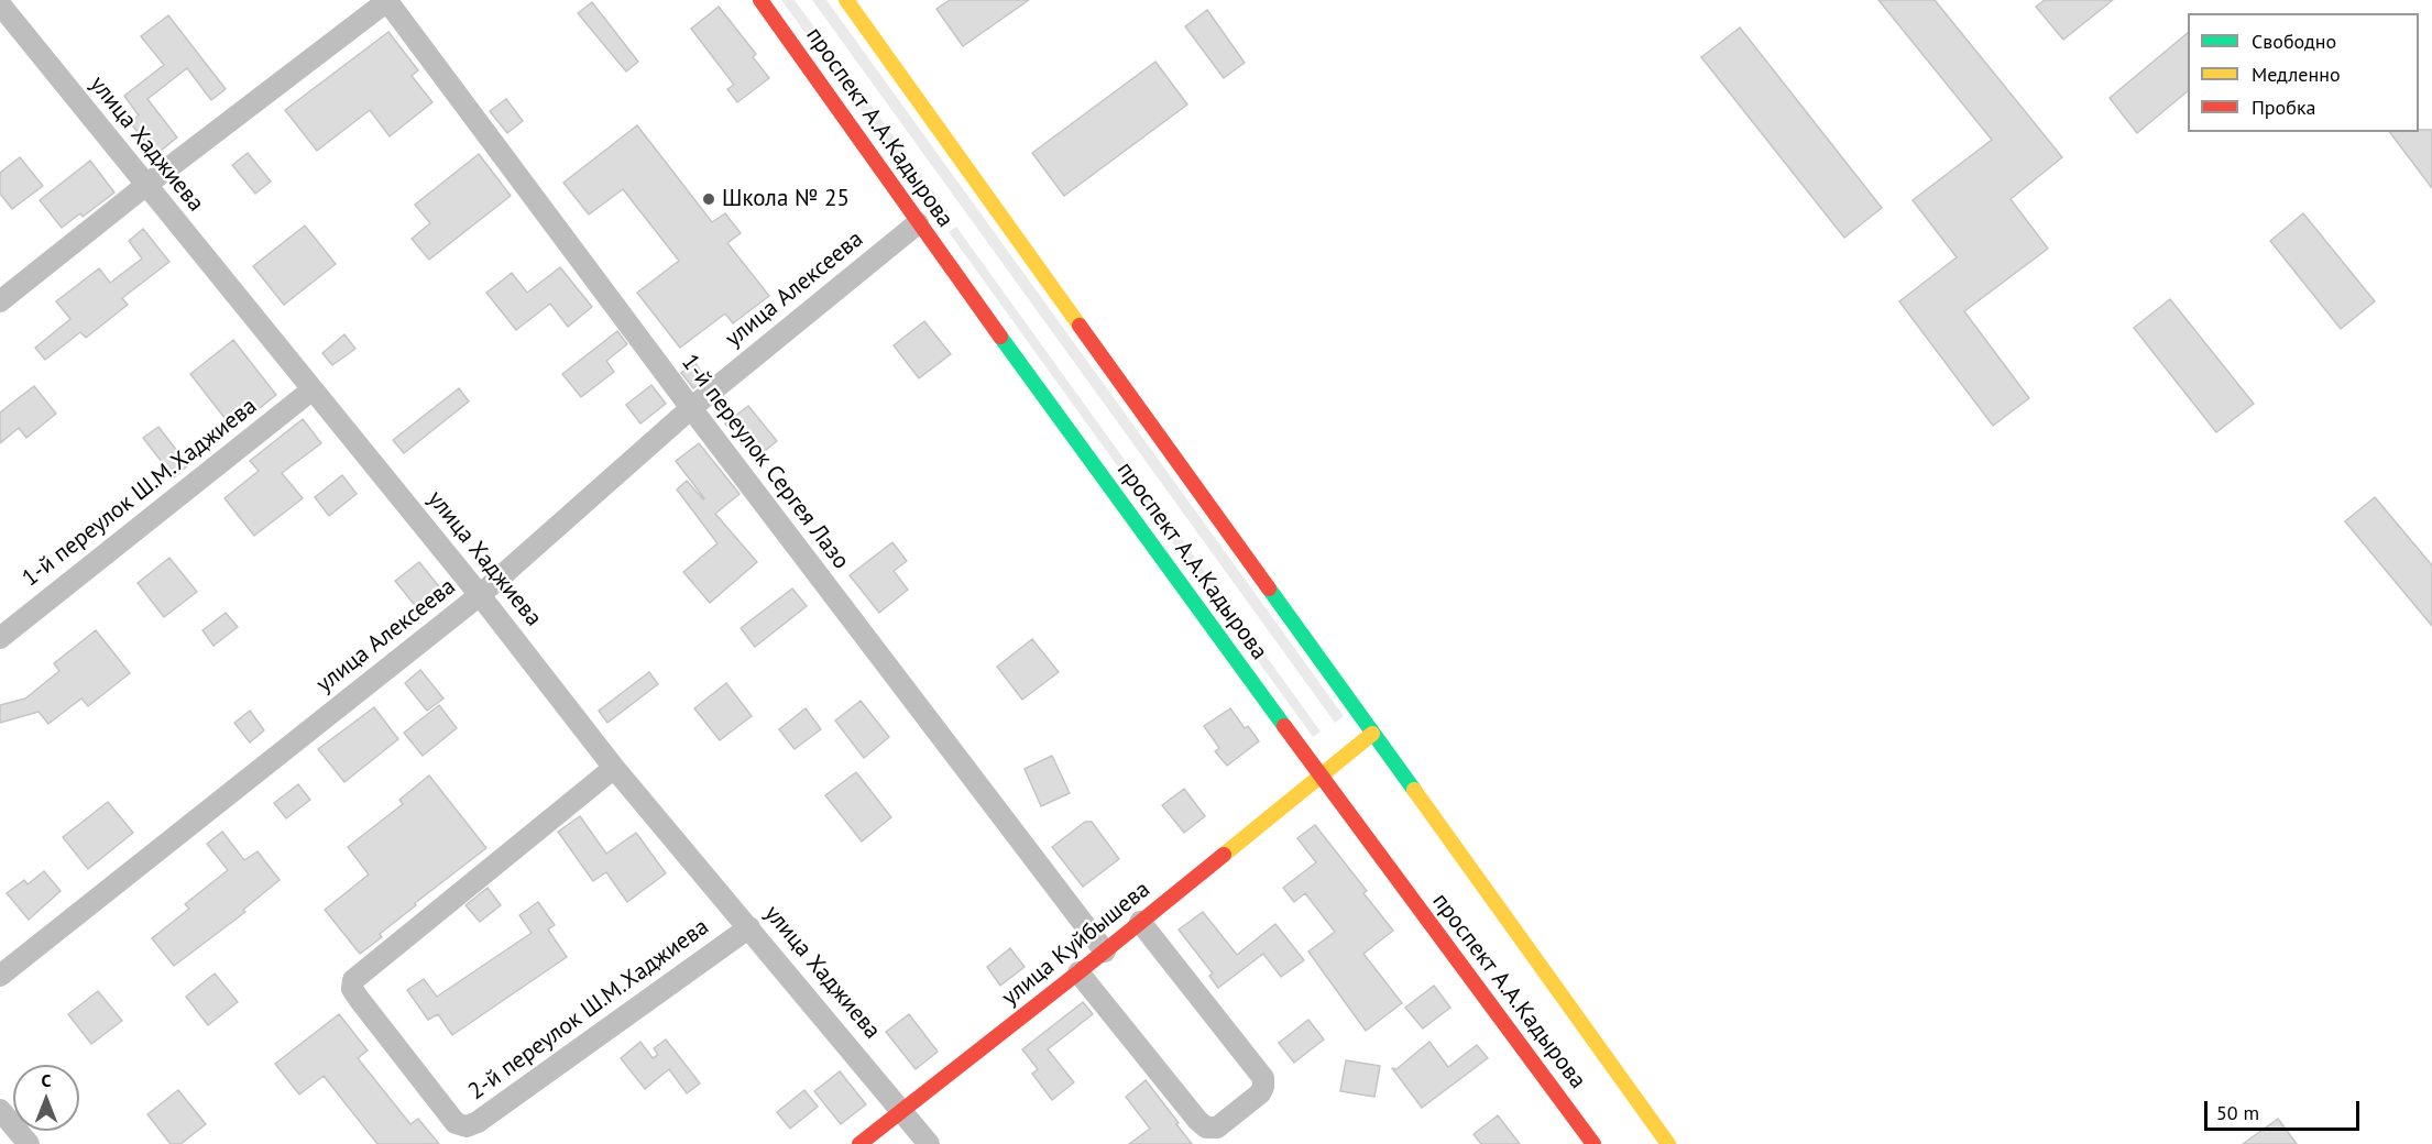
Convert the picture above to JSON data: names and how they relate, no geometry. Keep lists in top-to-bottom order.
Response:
{
  "streets": {
    "street": [
      "проспект А.А.Кадырова",
      "улица Хаджиева",
      "улица Алексеева",
      "1-й переулок Сергея Лазо",
      "1-й переулок Ш.М.Хаджиева",
      "улица Куйбышева",
      "2-й переулок Ш.М.Хаджиева"
    ]
  },
  "crossings": [
    ["проспект А.А.Кадырова", "улица Алексеева"],
    ["проспект А.А.Кадырова", "улица Куйбышева"],
    ["улица Хаджиева", "улица Алексеева"],
    ["улица Хаджиева", "1-й переулок Ш.М.Хаджиева"],
    ["улица Хаджиева", "улица Куйбышева"],
    ["улица Хаджиева", "2-й переулок Ш.М.Хаджиева"],
    ["улица Алексеева", "1-й переулок Сергея Лазо"],
    ["1-й переулок Сергея Лазо", "улица Куйбышева"]
  ],
  "places": ["Школа № 25"],
  "legend": ["Свободно", "Медленно", "Пробка"],
  "scale_bar": "50 m",
  "north": "top"
}
